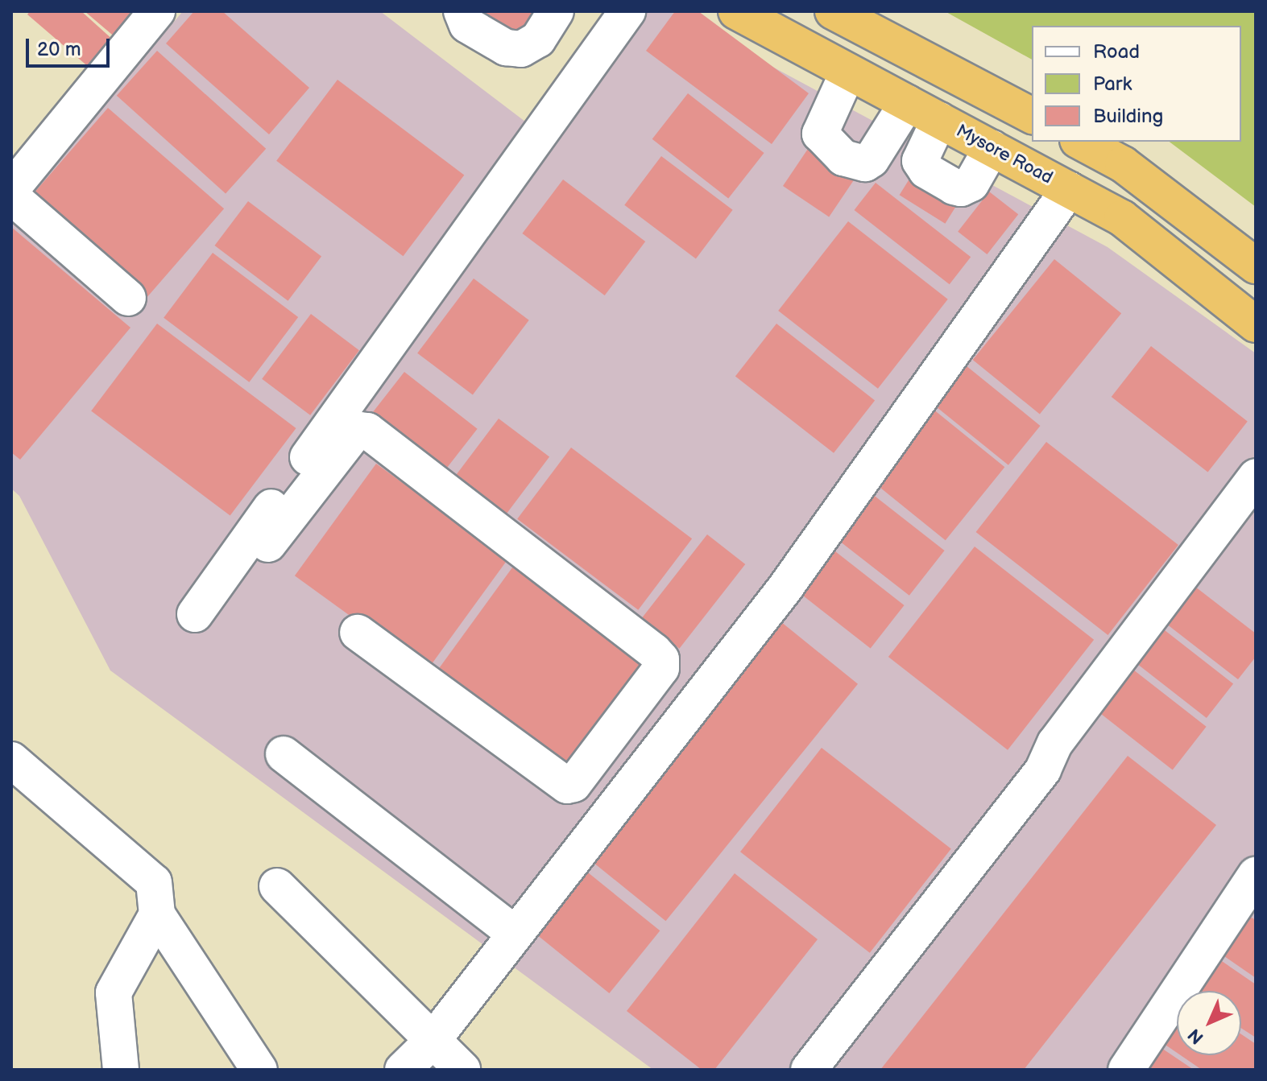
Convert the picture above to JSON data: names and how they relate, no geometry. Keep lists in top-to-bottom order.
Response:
{
  "streets": {
    "highway": ["Mysore Road"]
  },
  "legend": ["Road", "Park", "Building"],
  "scale_bar": "20 m",
  "north": "bottom left"
}
